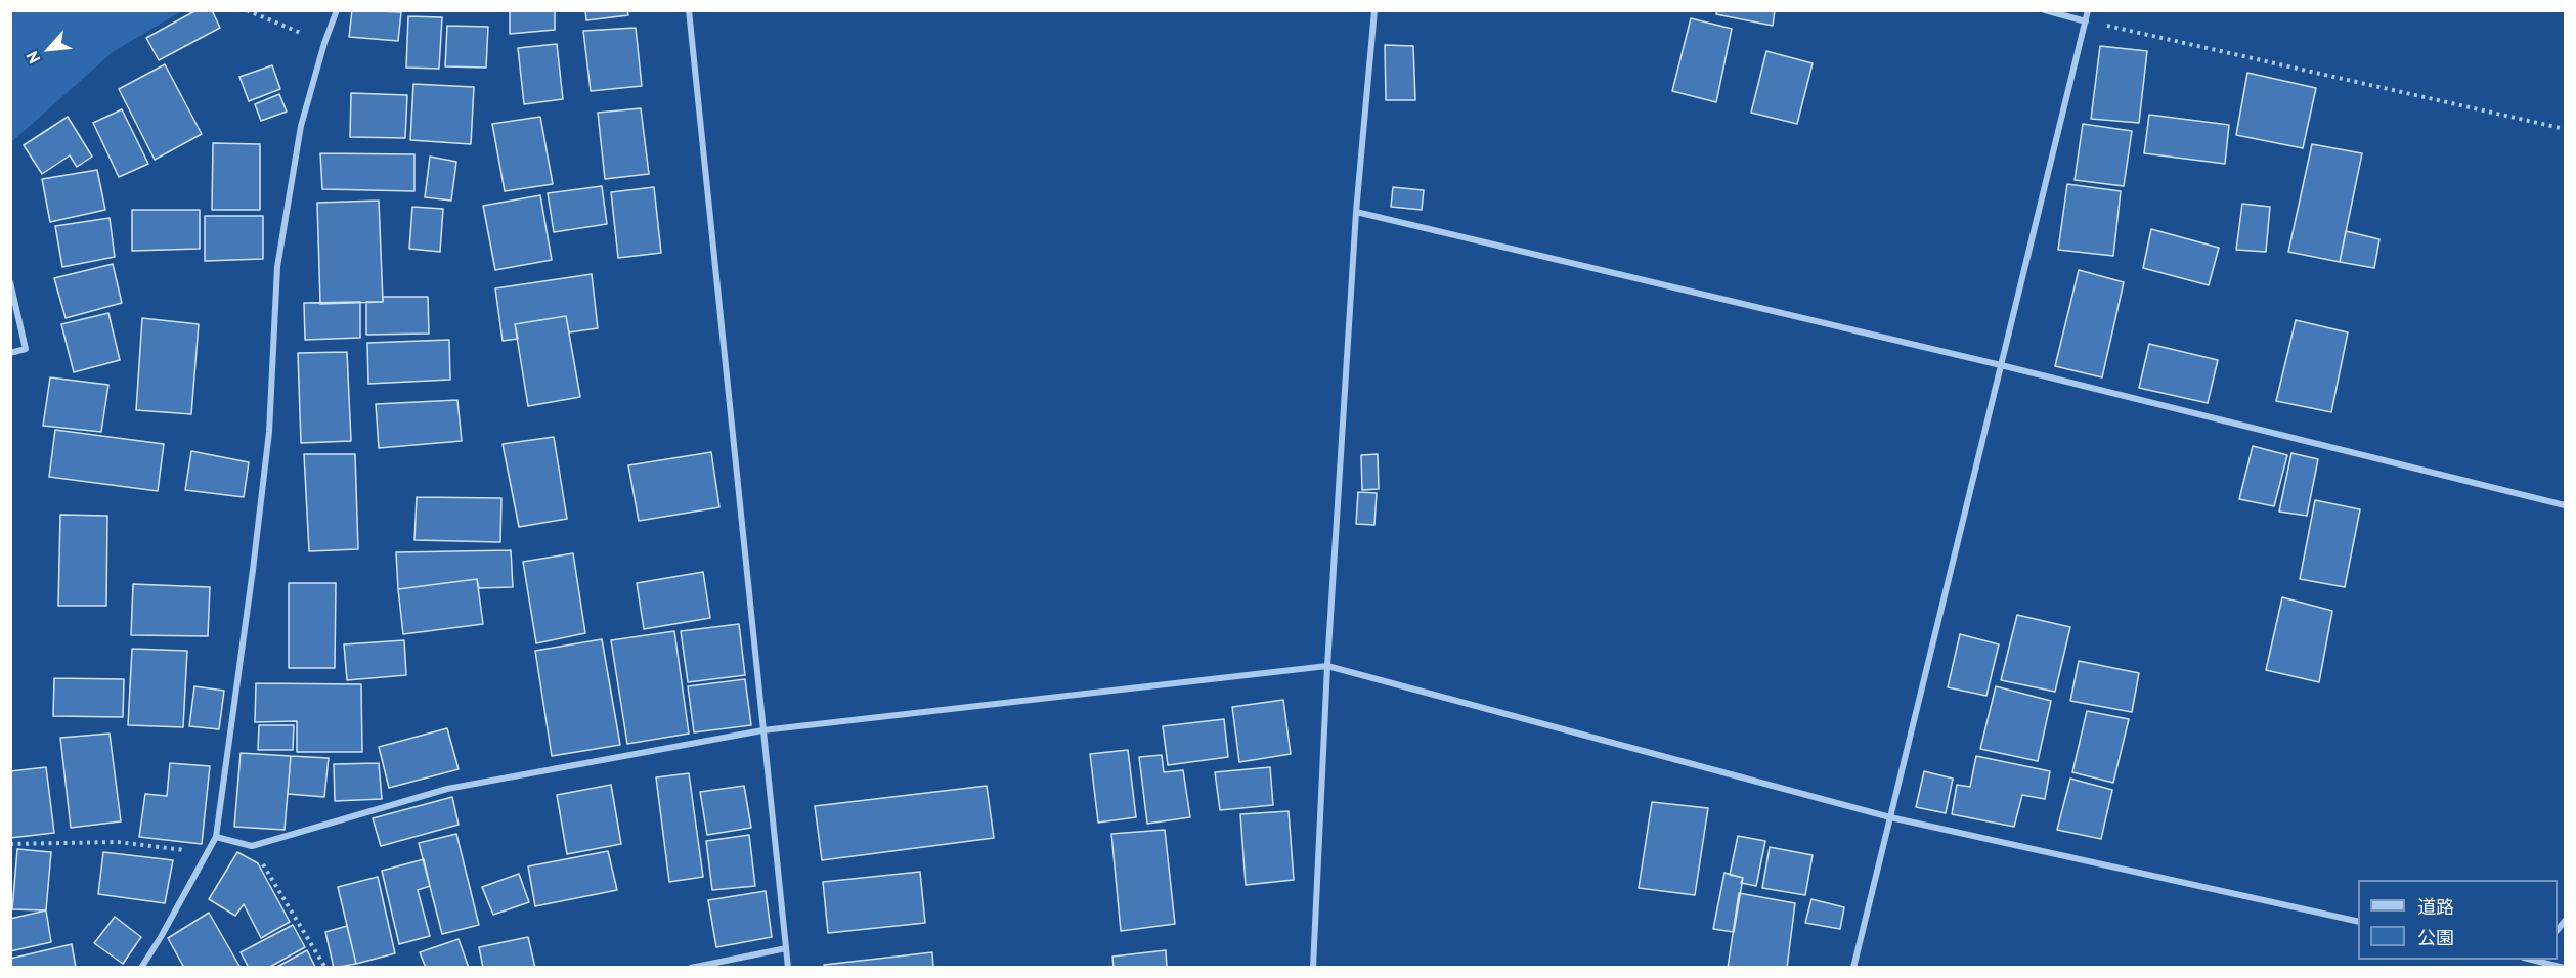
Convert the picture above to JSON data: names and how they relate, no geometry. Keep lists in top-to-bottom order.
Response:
{
  "legend": ["道路", "公園"],
  "north": "bottom left"
}
